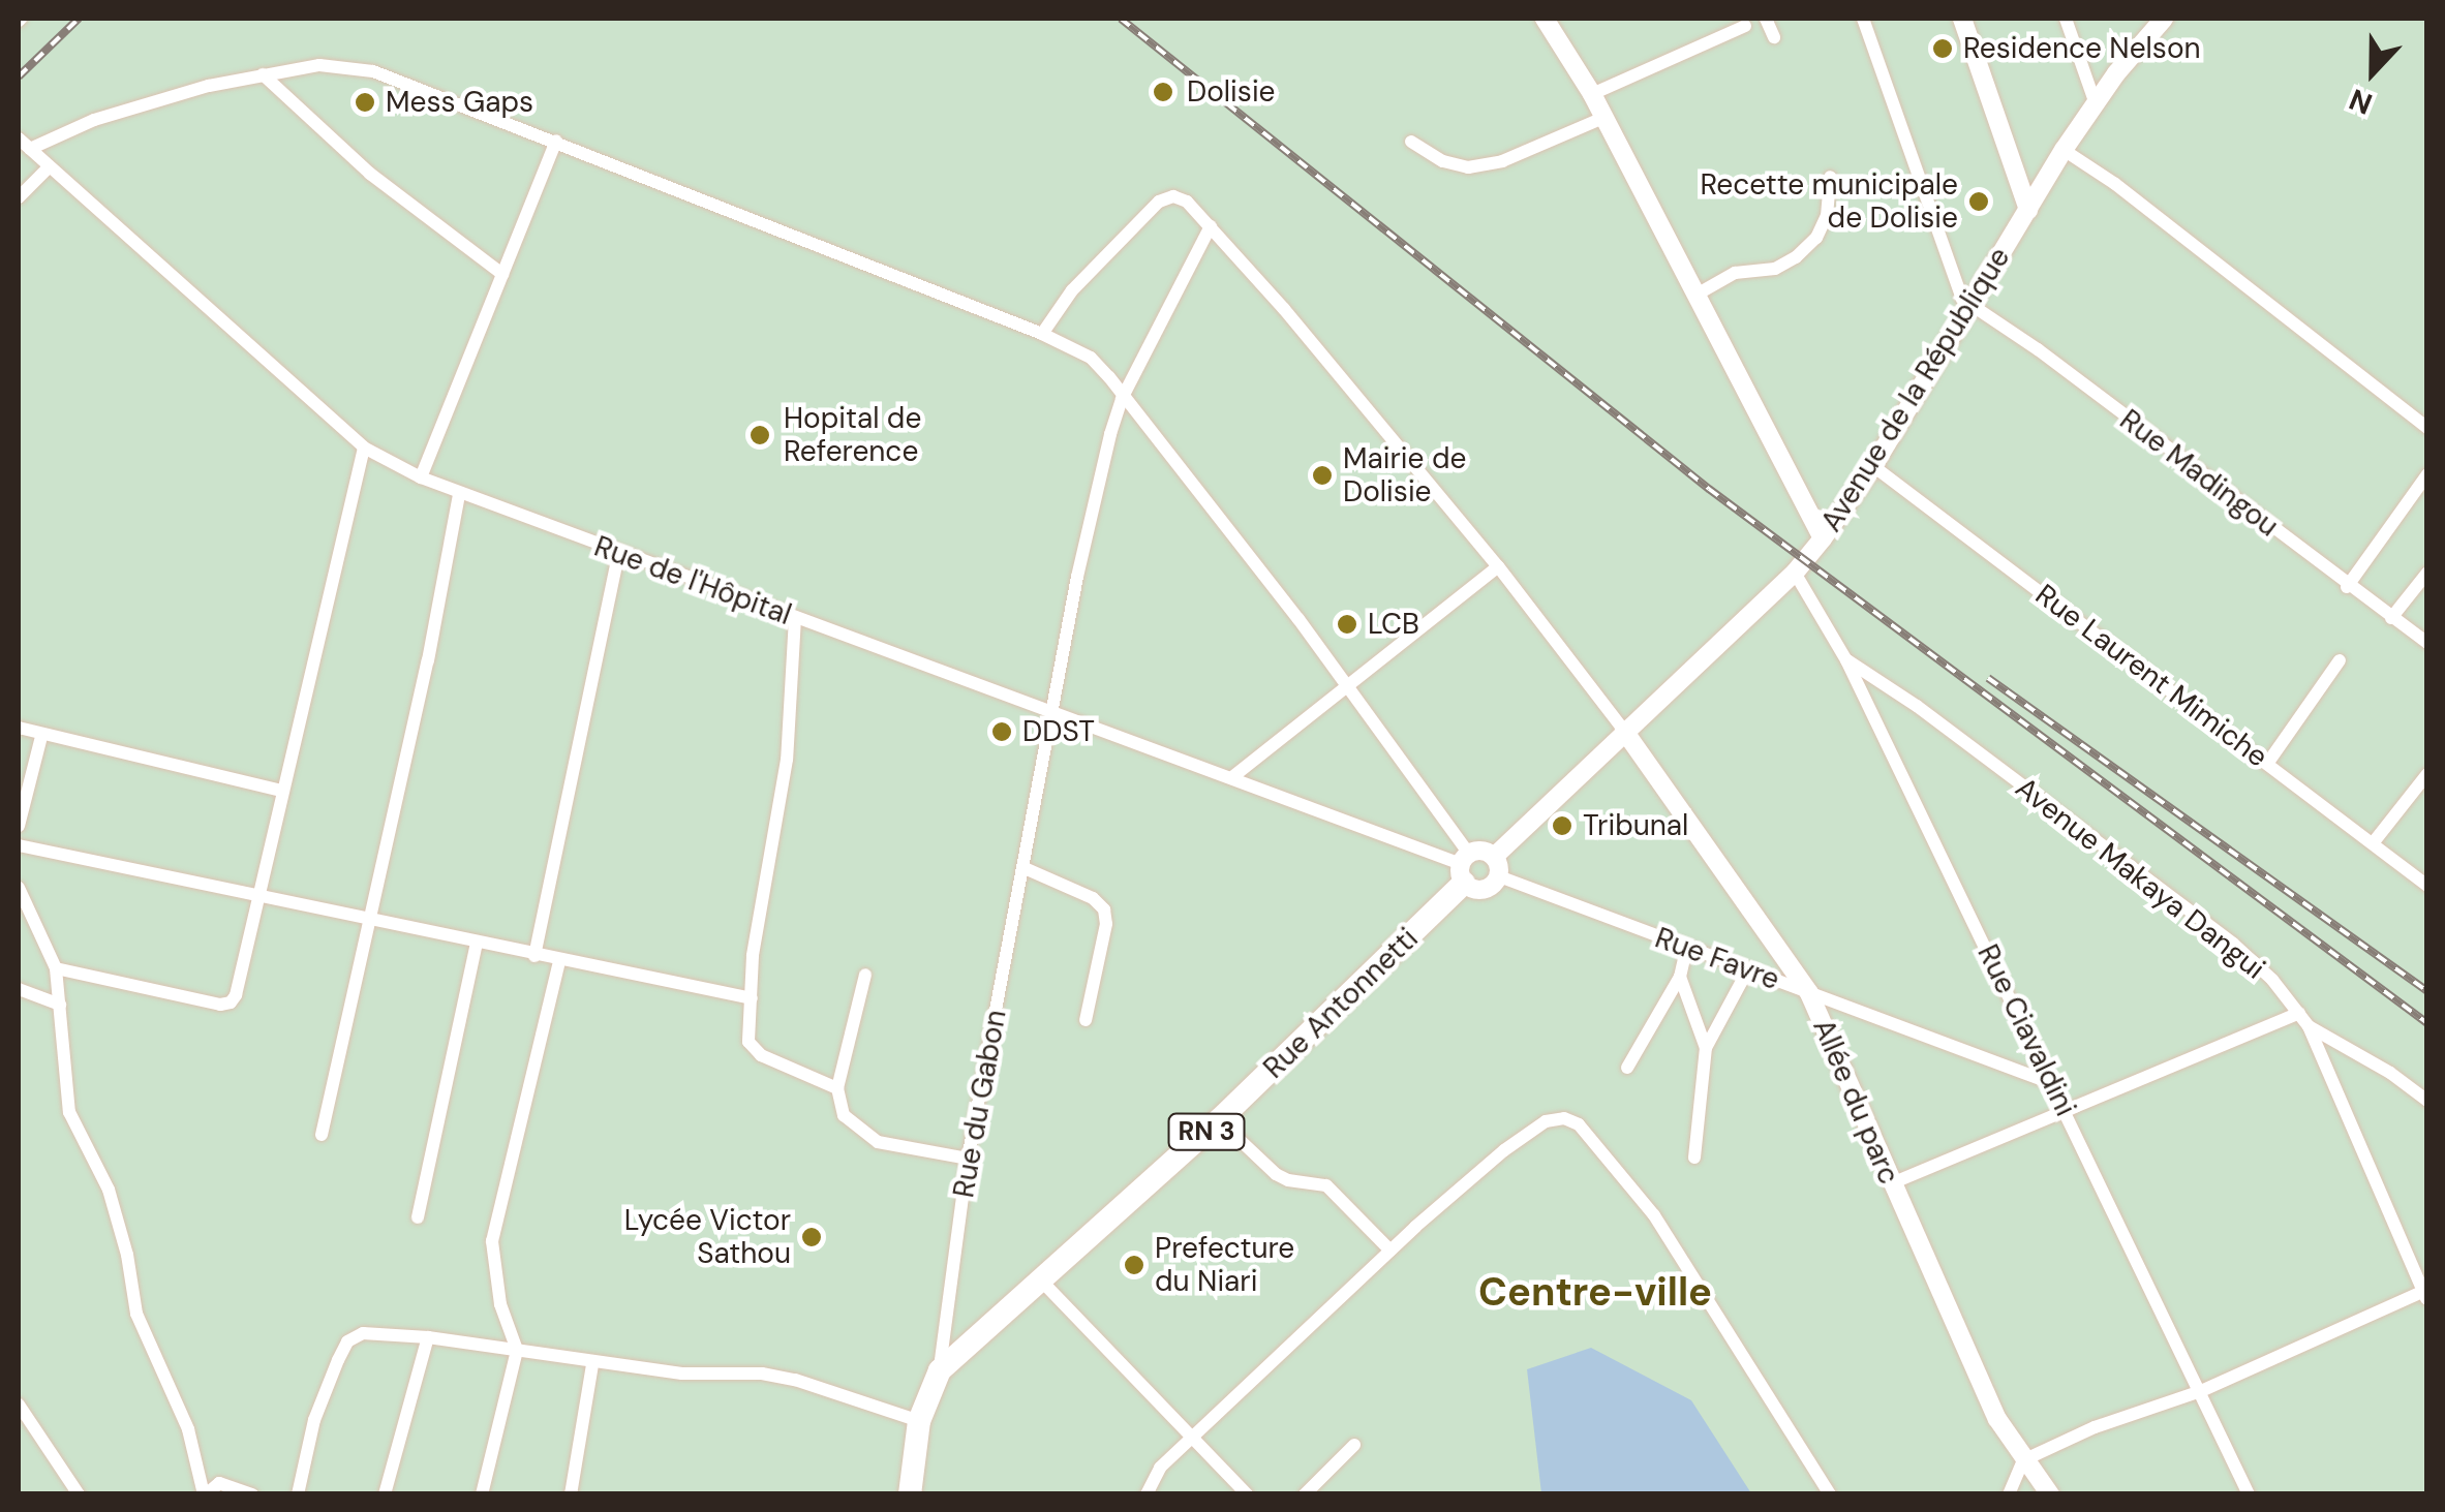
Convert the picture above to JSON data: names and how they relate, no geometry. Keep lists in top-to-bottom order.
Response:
{
  "streets": {
    "highway": ["Rue Antonnetti", "Rue du Gabon", "RN 3"],
    "street": [
      "Avenue de la République",
      "Rue Madingou",
      "Rue de l'Hôpital",
      "Rue Laurent Mimiche",
      "Avenue Makaya Dangui",
      "Rue Favre",
      "Rue Ciavaldini",
      "Allée du parc"
    ]
  },
  "crossings": [
    ["Avenue de la République", "Rue Madingou"],
    ["Avenue de la République", "Rue de l'Hôpital"],
    ["Avenue de la République", "Rue Laurent Mimiche"],
    ["Avenue de la République", "Rue Favre"],
    ["Avenue de la République", "Rue Antonnetti"],
    ["Avenue de la République", "Rue Ciavaldini"],
    ["Avenue de la République", "Allée du parc"],
    ["Rue de l'Hôpital", "Rue Favre"],
    ["Rue de l'Hôpital", "Rue Antonnetti"],
    ["Rue de l'Hôpital", "Rue du Gabon"],
    ["Avenue Makaya Dangui", "Rue Ciavaldini"],
    ["Rue Favre", "Rue Antonnetti"],
    ["Rue Favre", "Rue Ciavaldini"],
    ["Rue Favre", "Allée du parc"],
    ["Rue Antonnetti", "Rue du Gabon"]
  ],
  "districts": ["Centre-ville"],
  "places": [
    "Residence Nelson",
    "Dolisie",
    "Mess Gaps",
    "Recette municipale de Dolisie",
    "Hopital de Reference",
    "Mairie de Dolisie",
    "LCB",
    "DDST",
    "Tribunal",
    "Lycée Victor Sathou",
    "Prefecture du Niari"
  ],
  "north": "bottom"
}
